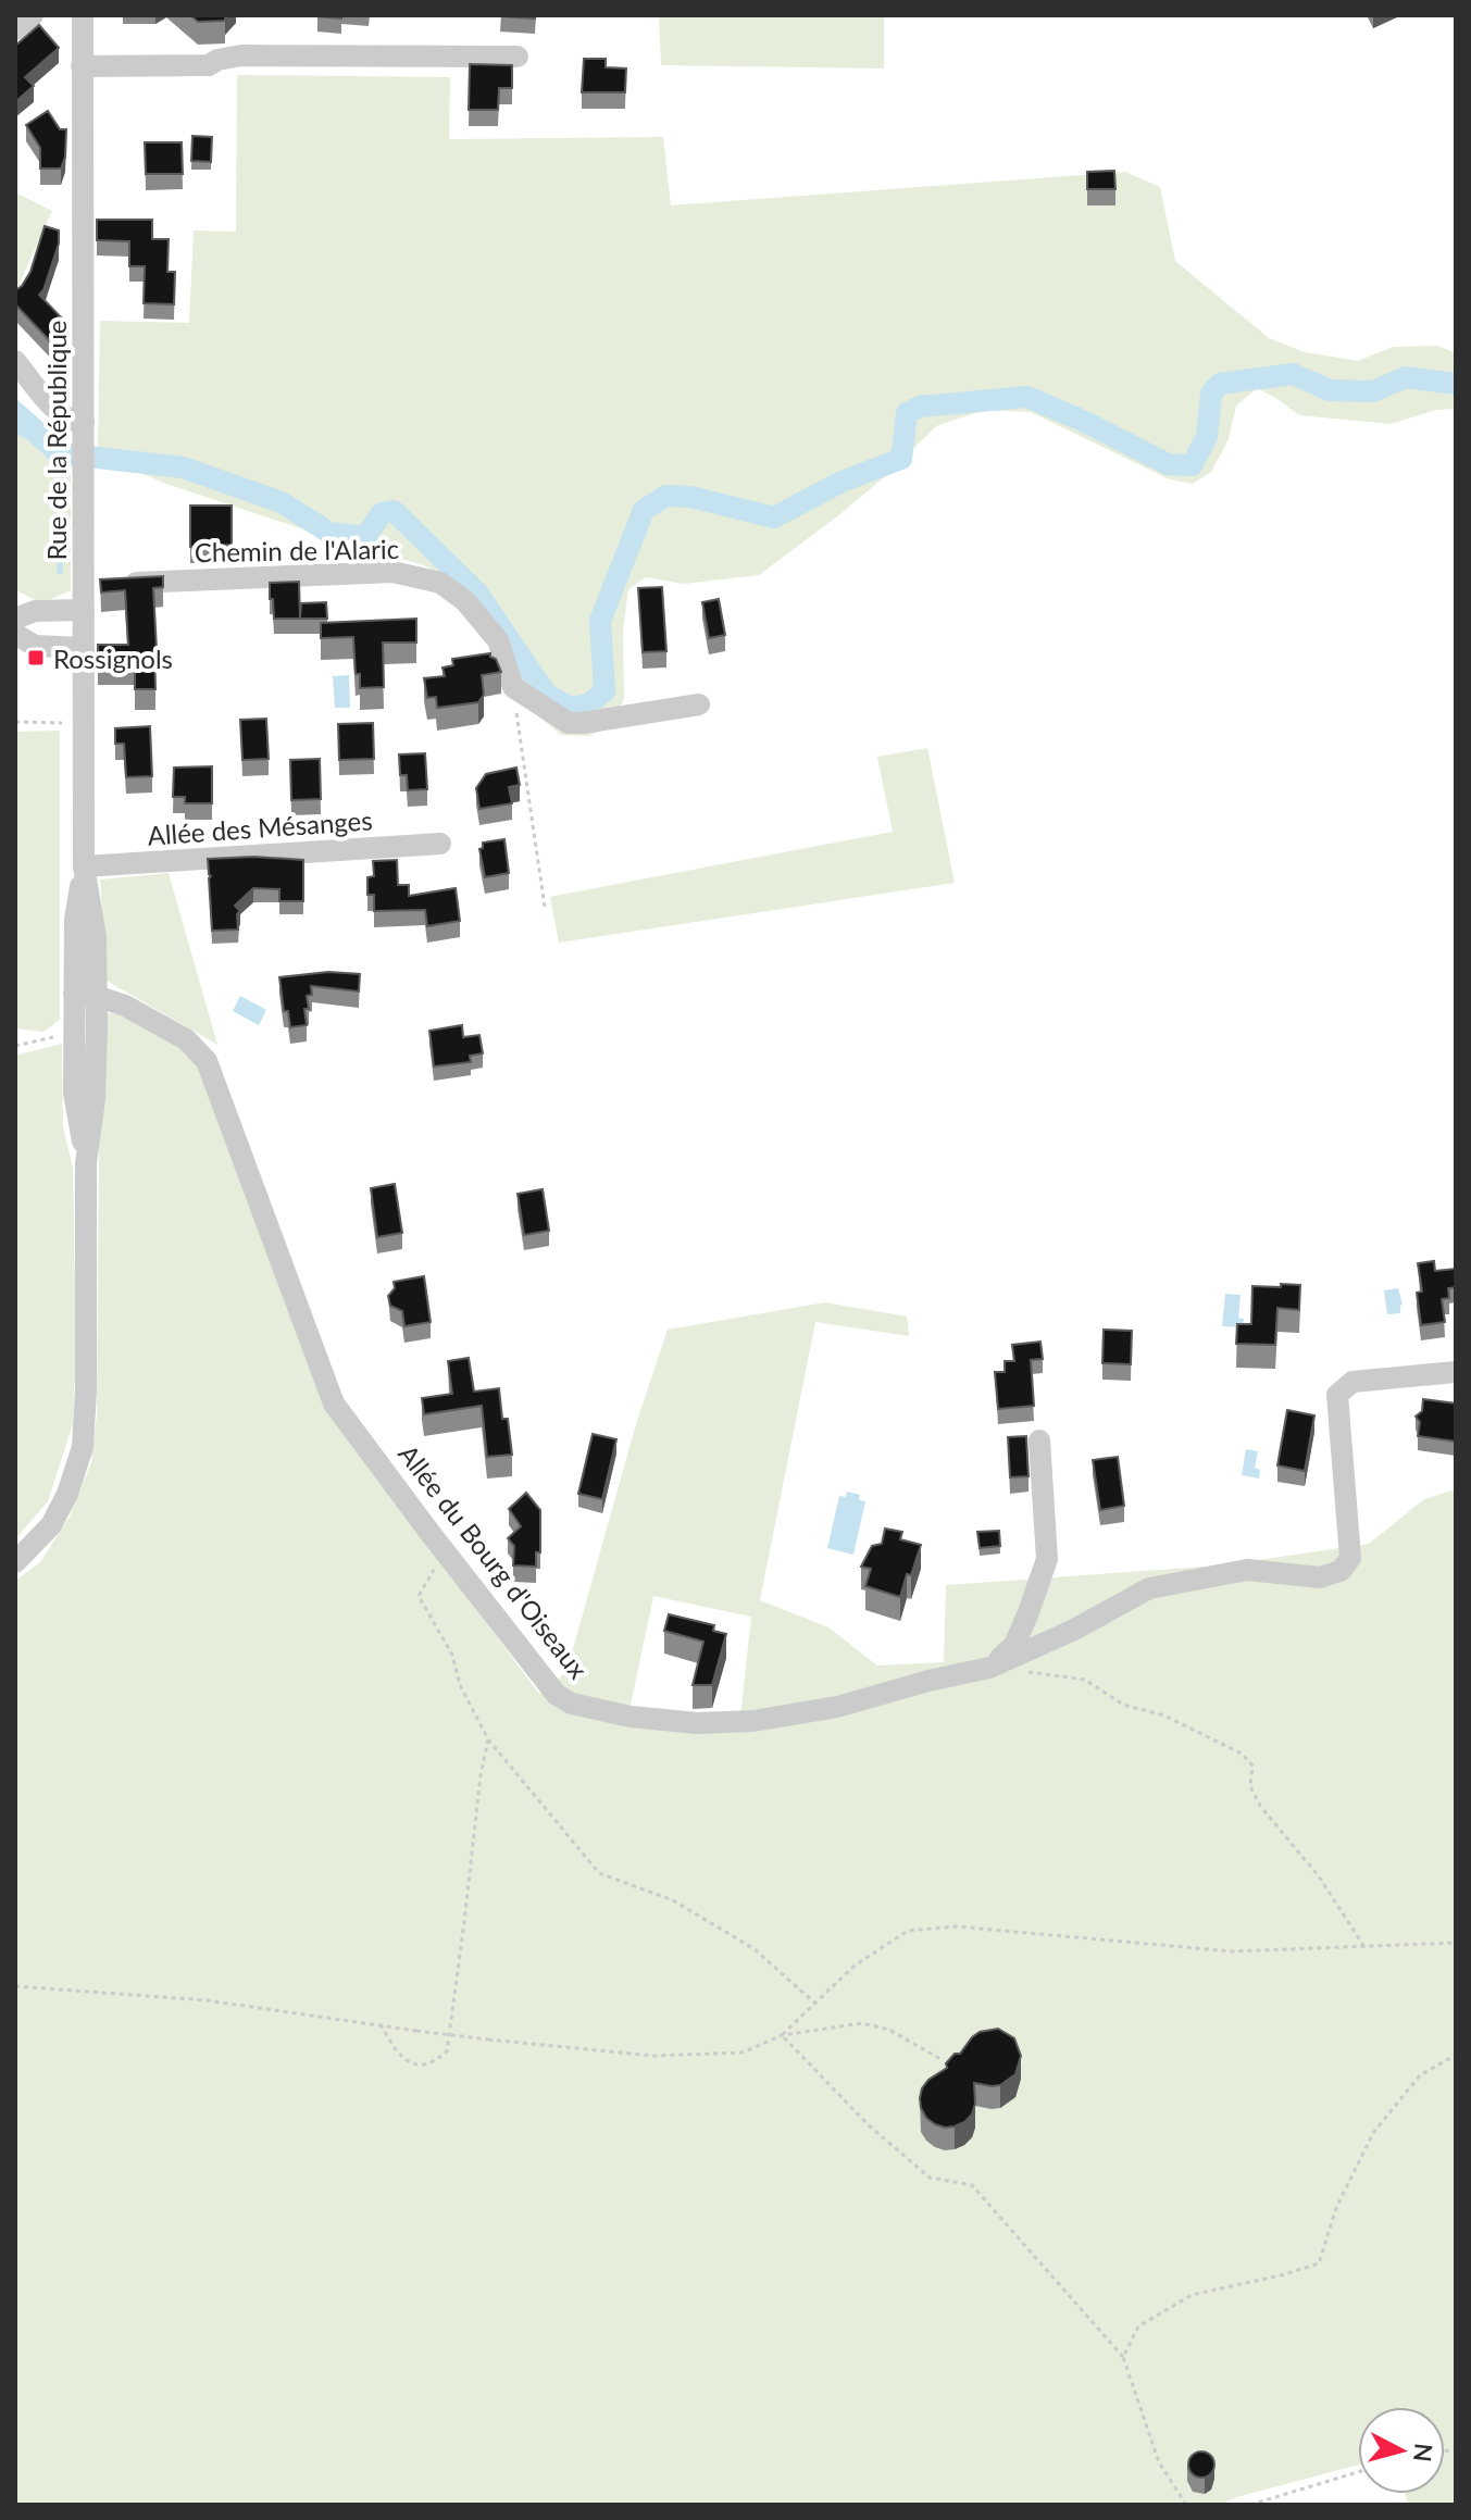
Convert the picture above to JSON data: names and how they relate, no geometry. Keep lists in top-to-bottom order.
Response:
{
  "streets": {
    "street": [
      "Rue de la République",
      "Chemin de l'Alaric",
      "Allée des Mésanges",
      "Allée du Bourg d'Oiseaux"
    ]
  },
  "crossings": [
    ["Rue de la République", "Chemin de l'Alaric"],
    ["Rue de la République", "Allée des Mésanges"],
    ["Rue de la République", "Allée du Bourg d'Oiseaux"]
  ],
  "places": {
    "transit": ["Rossignols"]
  },
  "north": "right"
}
